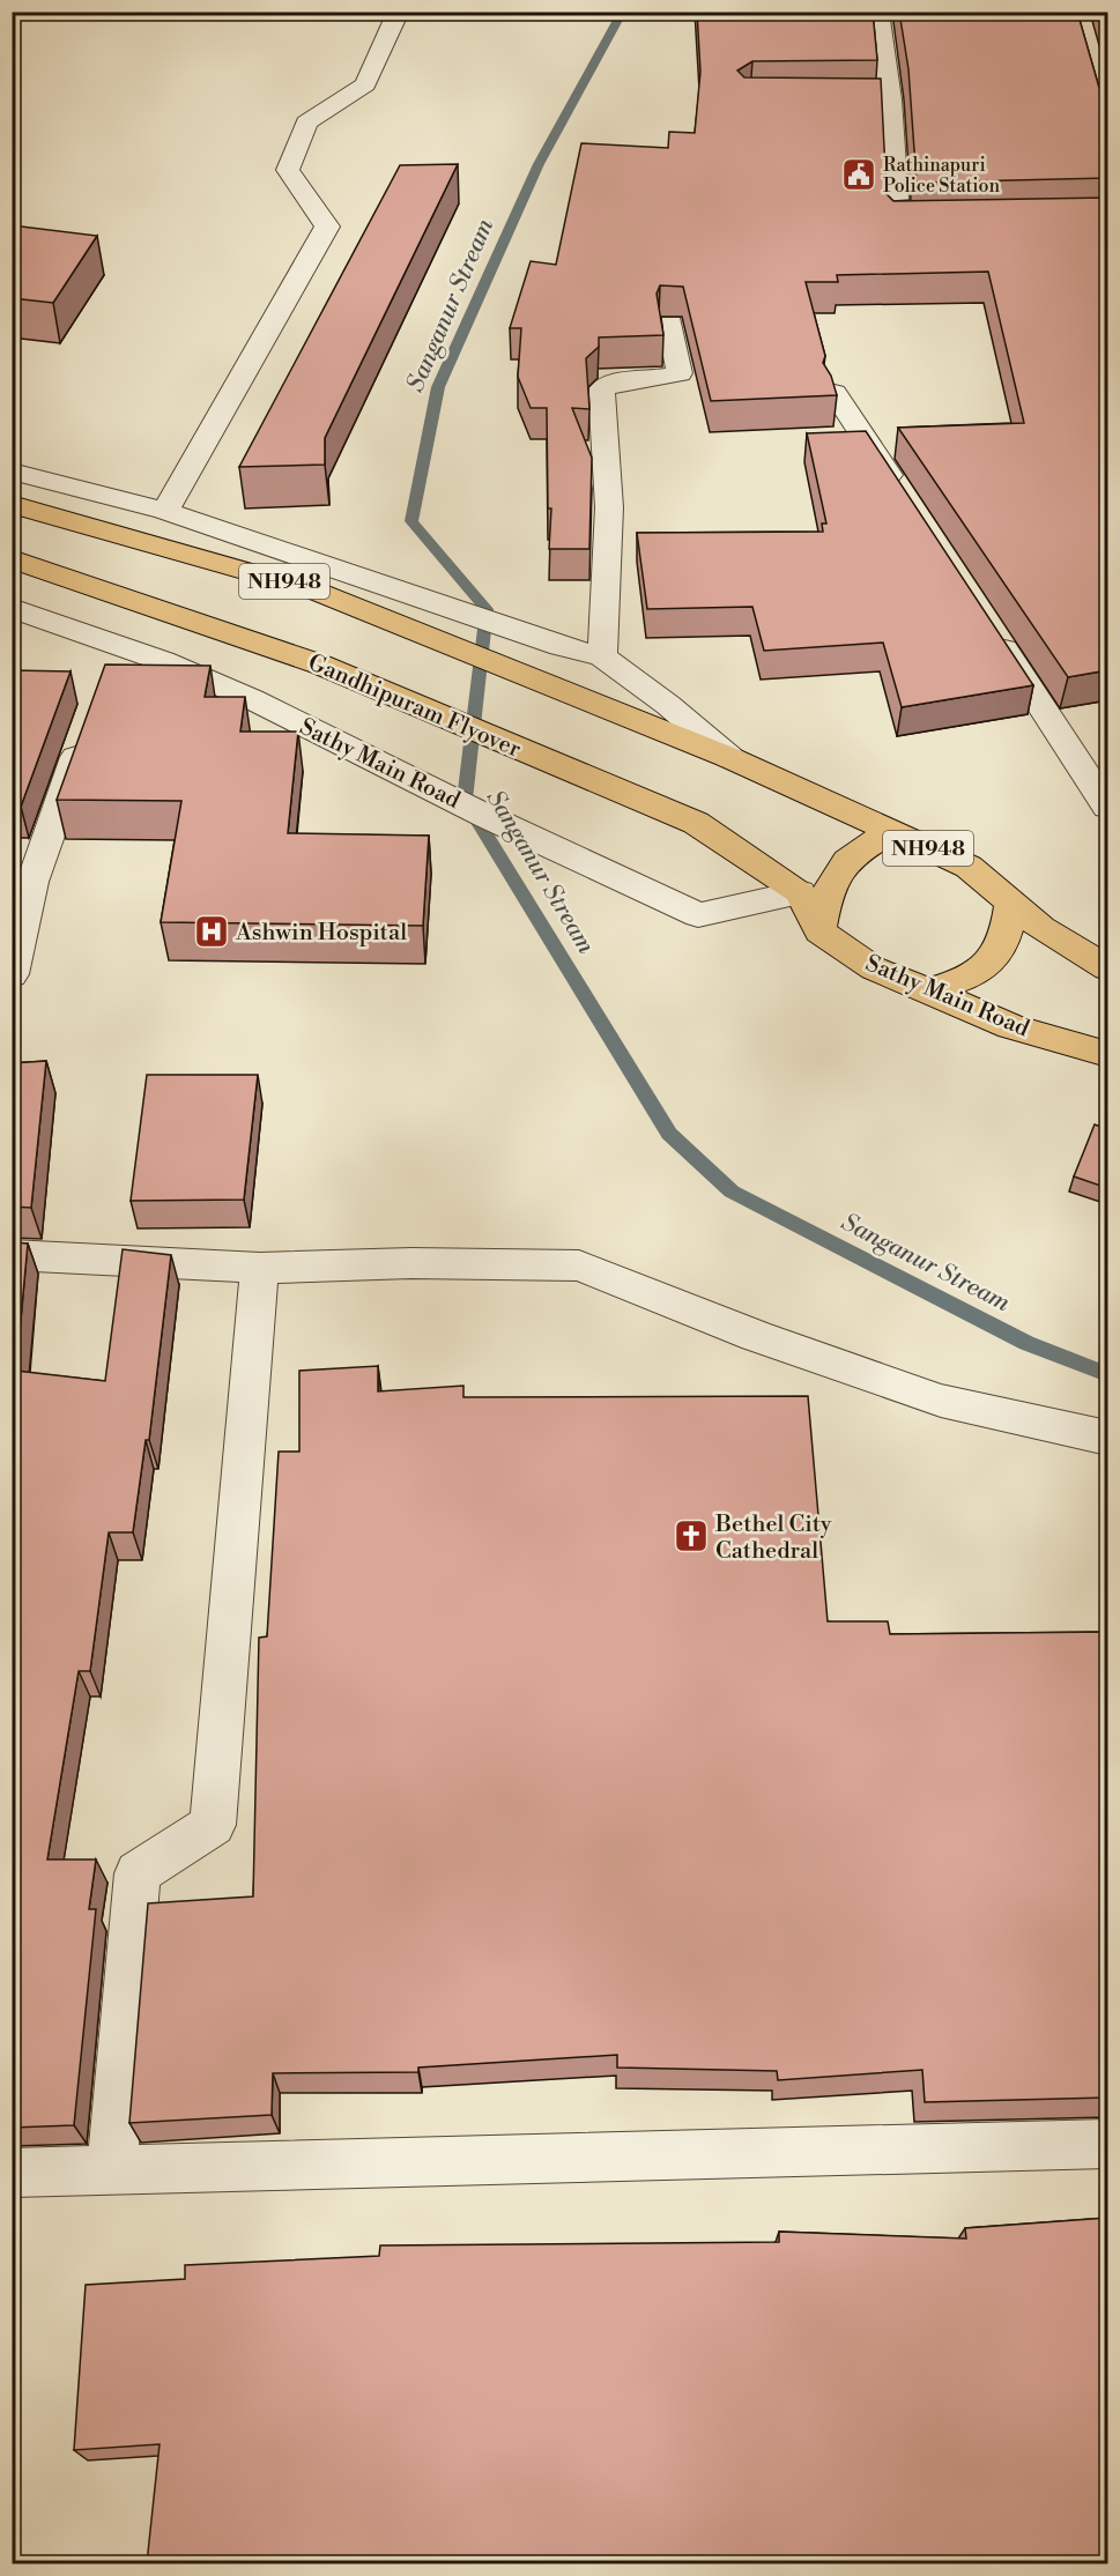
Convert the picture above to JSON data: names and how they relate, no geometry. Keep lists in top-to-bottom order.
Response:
{
  "streets": {
    "highway": ["NH948", "Gandhipuram Flyover", "Sathy Main Road"]
  },
  "crossings": [
    ["NH948", "Sathy Main Road"],
    ["Gandhipuram Flyover", "Sathy Main Road"]
  ],
  "water": ["Sanganur Stream"],
  "places": {
    "public building": ["Rathinapuri Police Station"],
    "hospital": ["Ashwin Hospital"],
    "church": ["Bethel City Cathedral"]
  }
}
